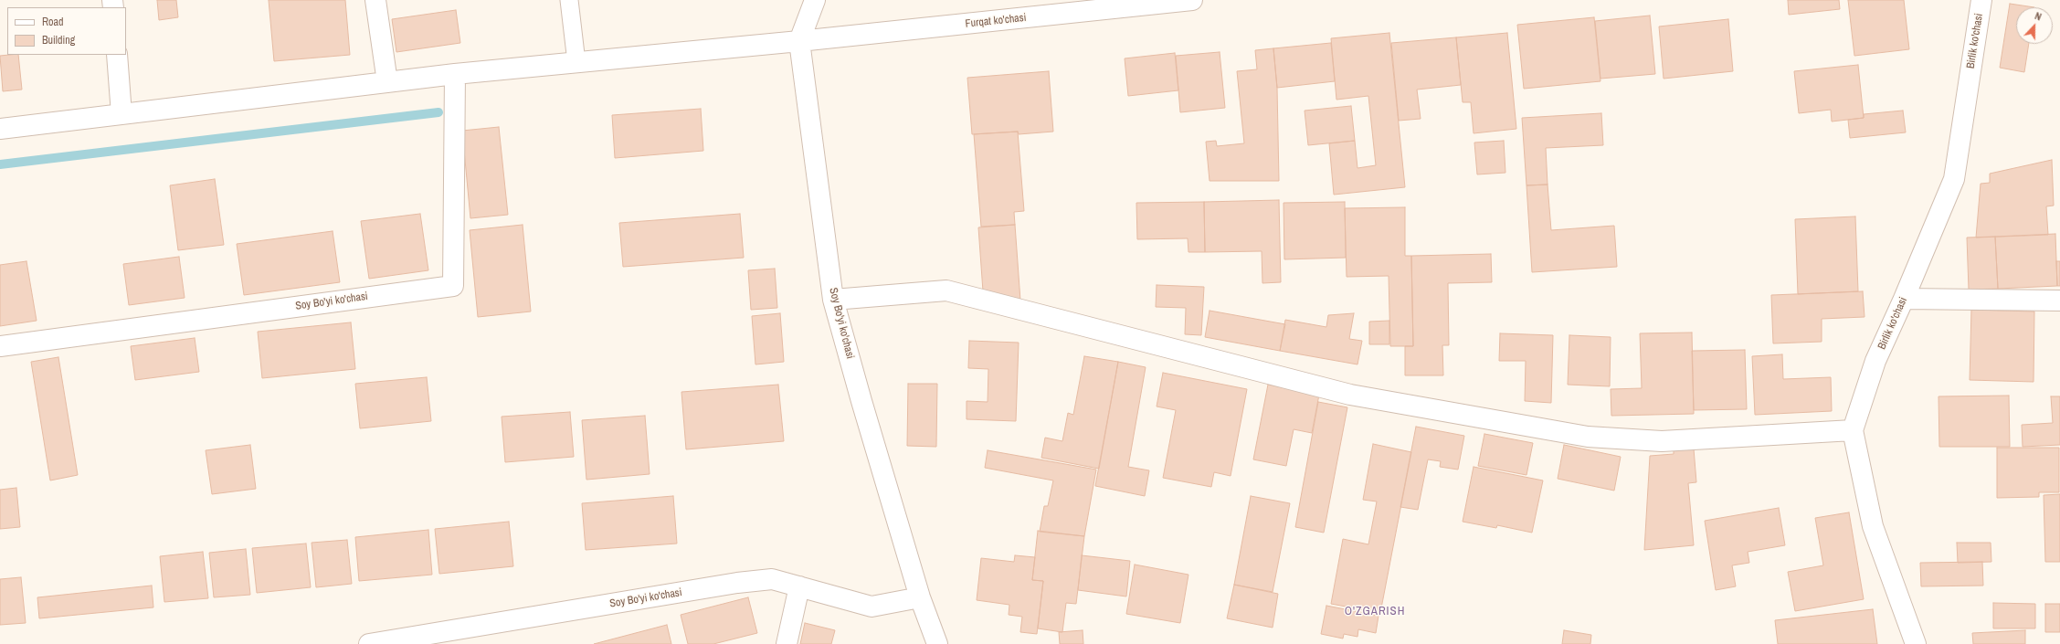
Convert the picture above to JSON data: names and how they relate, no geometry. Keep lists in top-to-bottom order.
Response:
{
  "streets": {
    "street": ["Furqat ko'chasi", "Birlik ko'chasi", "Soy Bo'yi ko'chasi"]
  },
  "crossings": [
    ["Furqat ko'chasi", "Soy Bo'yi ko'chasi"]
  ],
  "districts": ["O'ZGARISH"],
  "legend": ["Road", "Building"],
  "north": "top"
}
